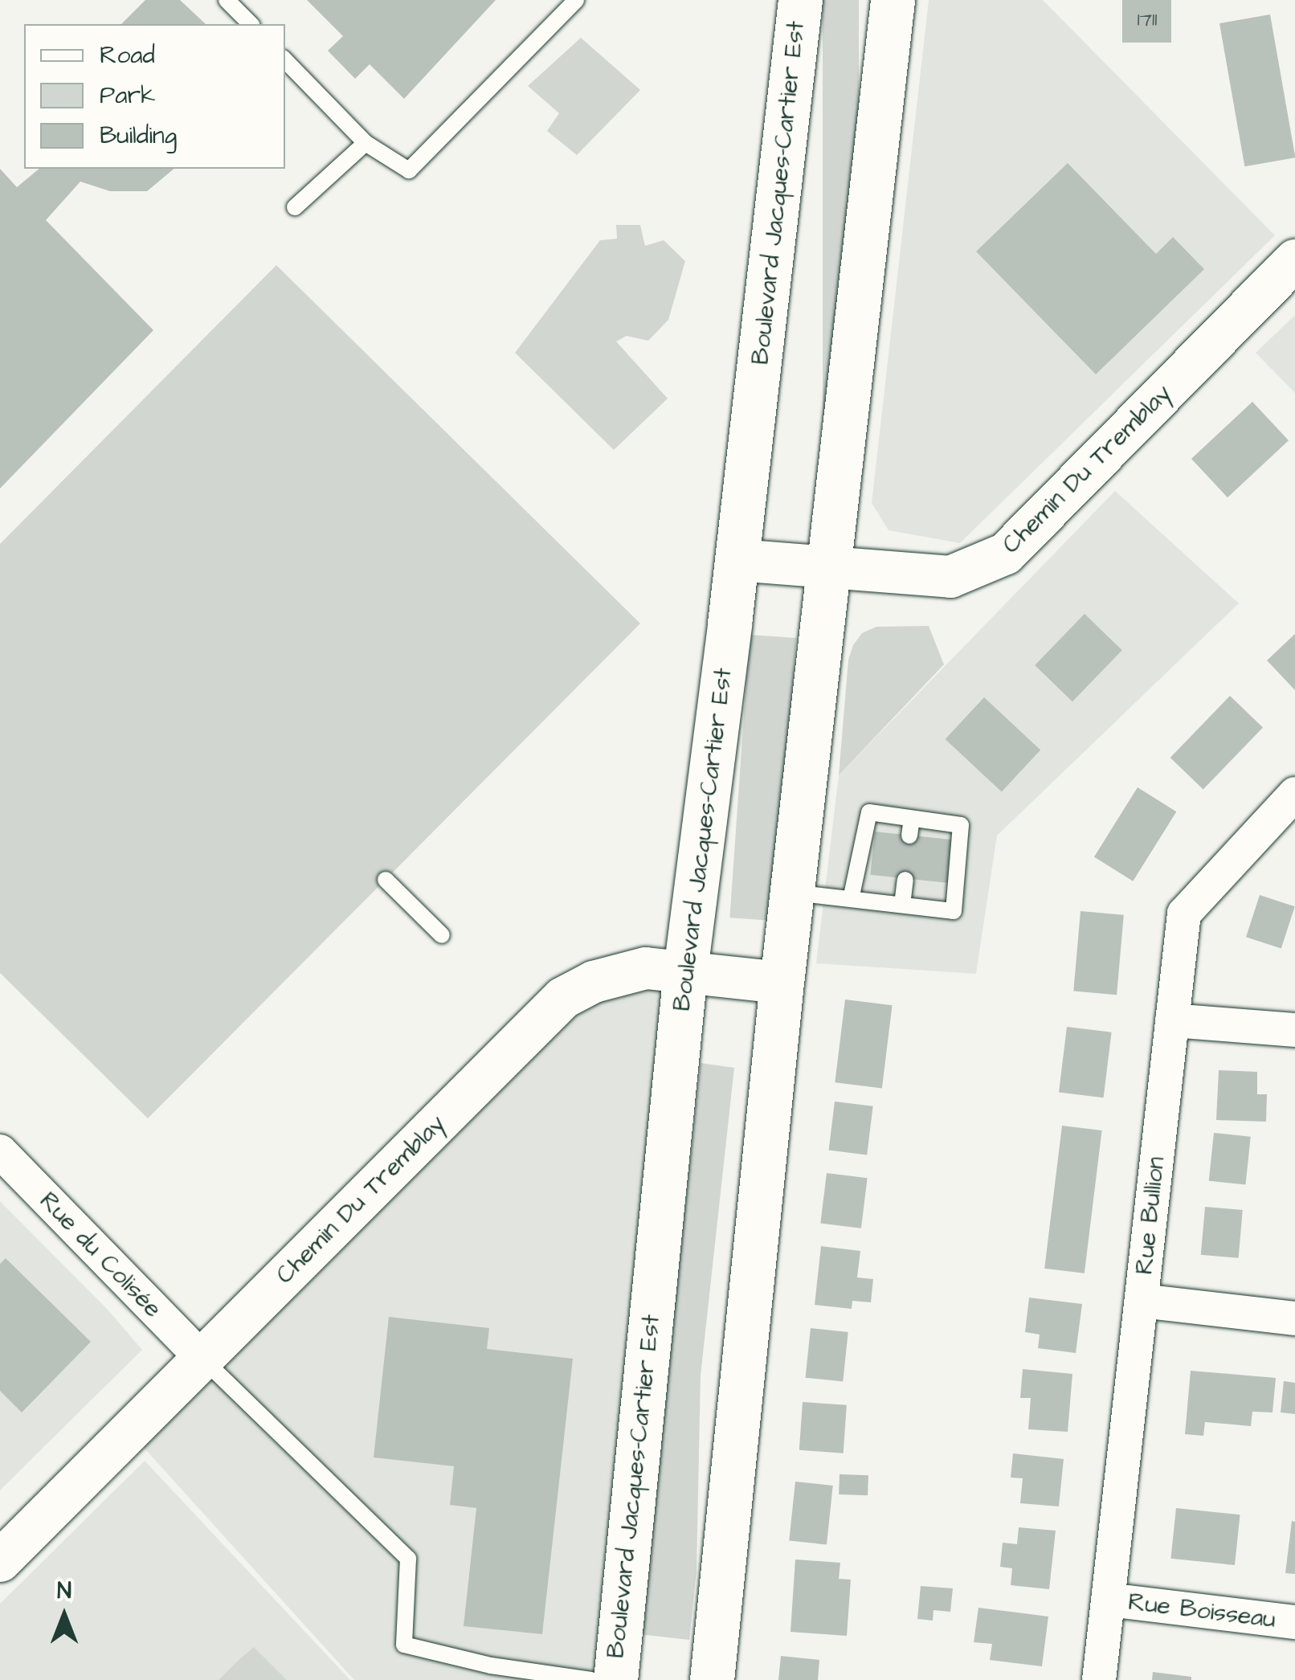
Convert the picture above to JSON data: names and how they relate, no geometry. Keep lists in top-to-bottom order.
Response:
{
  "streets": {
    "main road": ["Boulevard Jacques-Cartier Est"],
    "street": [
      "Chemin Du Tremblay",
      "Rue Bullion",
      "Rue du Colisée",
      "Rue Boisseau"
    ]
  },
  "crossings": [
    ["Boulevard Jacques-Cartier Est", "Chemin Du Tremblay"],
    ["Chemin Du Tremblay", "Rue du Colisée"],
    ["Rue Bullion", "Rue Boisseau"]
  ],
  "house_numbers": ["1711"],
  "legend": ["Road", "Park", "Building"],
  "north": "top"
}
